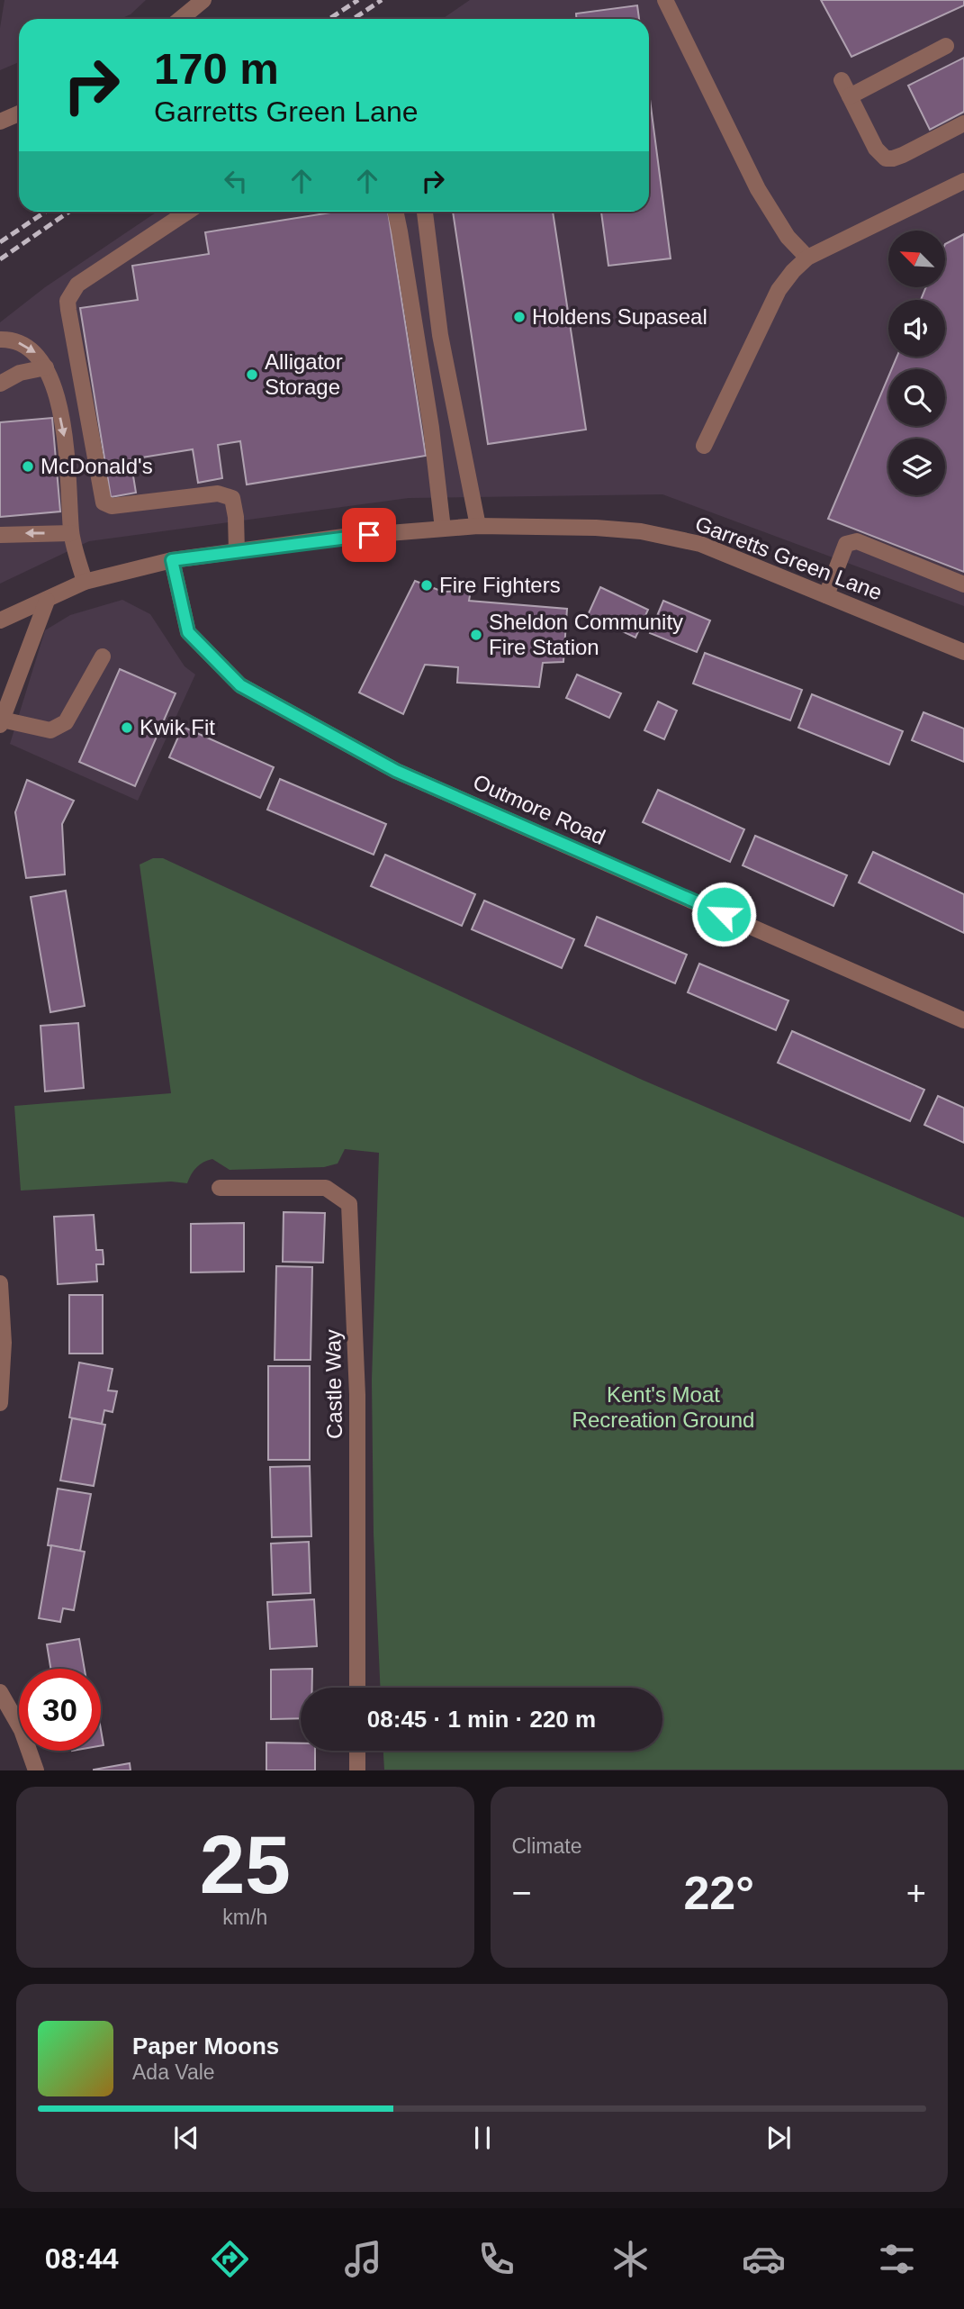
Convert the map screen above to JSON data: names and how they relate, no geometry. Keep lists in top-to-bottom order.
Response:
{
  "streets": {
    "street": ["Garretts Green Lane", "Outmore Road", "Castle Way"]
  },
  "crossings": [
    ["Garretts Green Lane", "Outmore Road"]
  ],
  "parks": ["Kent's Moat Recreation Ground"],
  "places": [
    "Holdens Supaseal",
    "Alligator Storage",
    "McDonald's",
    "Fire Fighters",
    "Sheldon Community Fire Station",
    "Kwik Fit"
  ],
  "north": "top left",
  "page": {
    "turn": ["170 m", "Garretts Green Lane"],
    "limit": "30",
    "trip": "08:45 · 1 min · 220 m",
    "tile": [
      ["25", "km/h"],
      "Climate"
    ],
    "heat": ["−", "22°", "+"],
    "song": ["Paper Moons", "Ada Vale"],
    "tabs": "08:44"
  }
}
